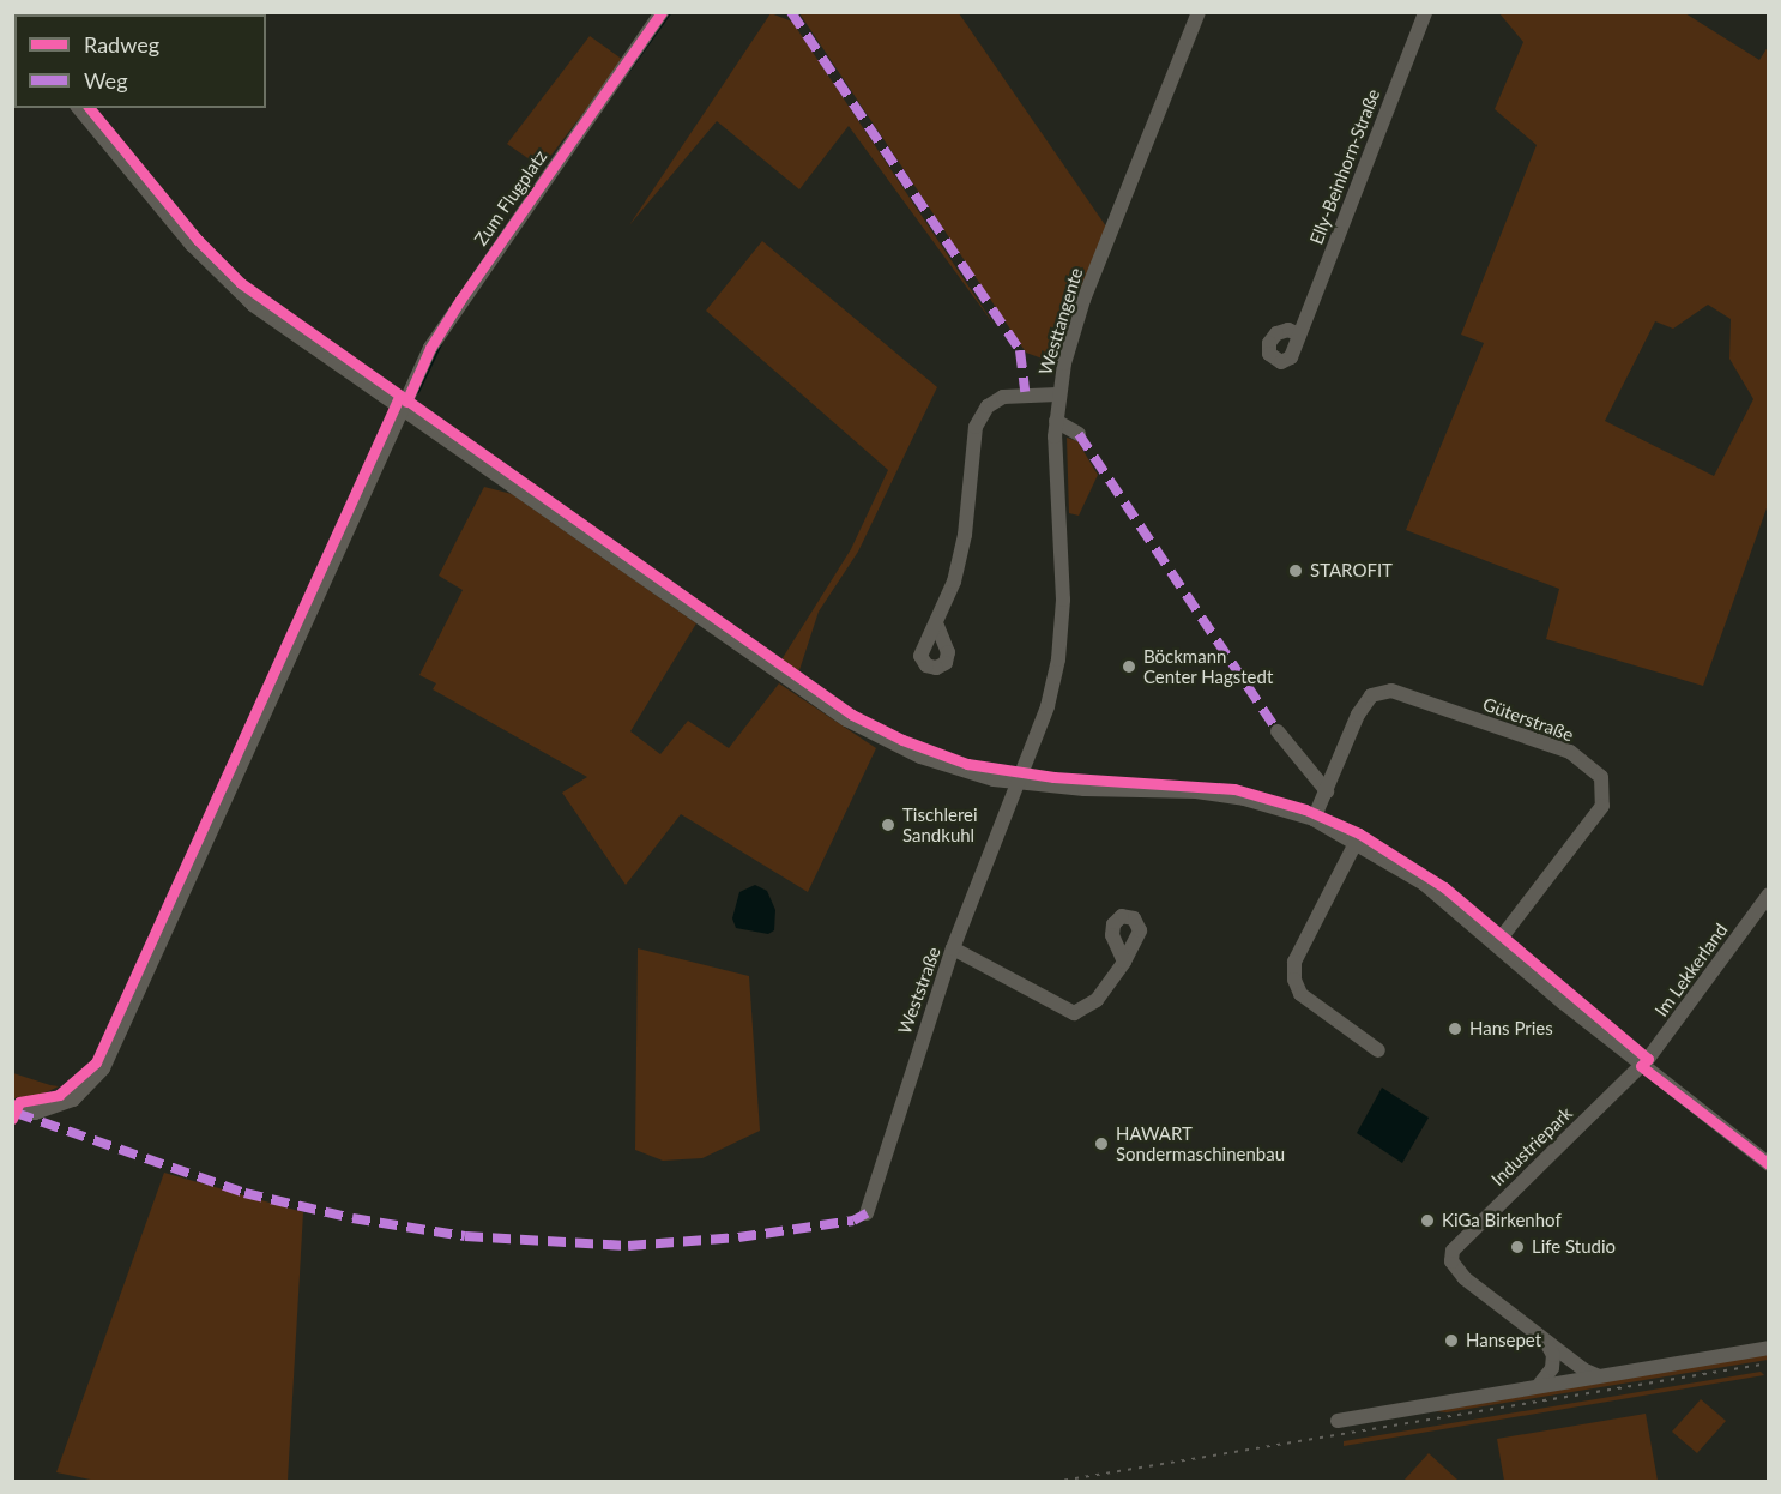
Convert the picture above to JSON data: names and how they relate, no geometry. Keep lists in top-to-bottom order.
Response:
{
  "streets": {
    "street": [
      "Elly-Beinhorn-Straße",
      "Zum Flugplatz",
      "Westtangente",
      "Güterstraße",
      "Im Lekkerland",
      "Weststraße",
      "Industriepark"
    ]
  },
  "crossings": [
    ["Westtangente", "Weststraße"],
    ["Im Lekkerland", "Industriepark"]
  ],
  "places": [
    "STAROFIT",
    "Böckmann Center Hagstedt",
    "Tischlerei Sandkuhl",
    "Hans Pries",
    "HAWART Sondermaschinenbau",
    "KiGa Birkenhof",
    "Life Studio",
    "Hansepet"
  ],
  "legend": ["Radweg", "Weg"]
}
